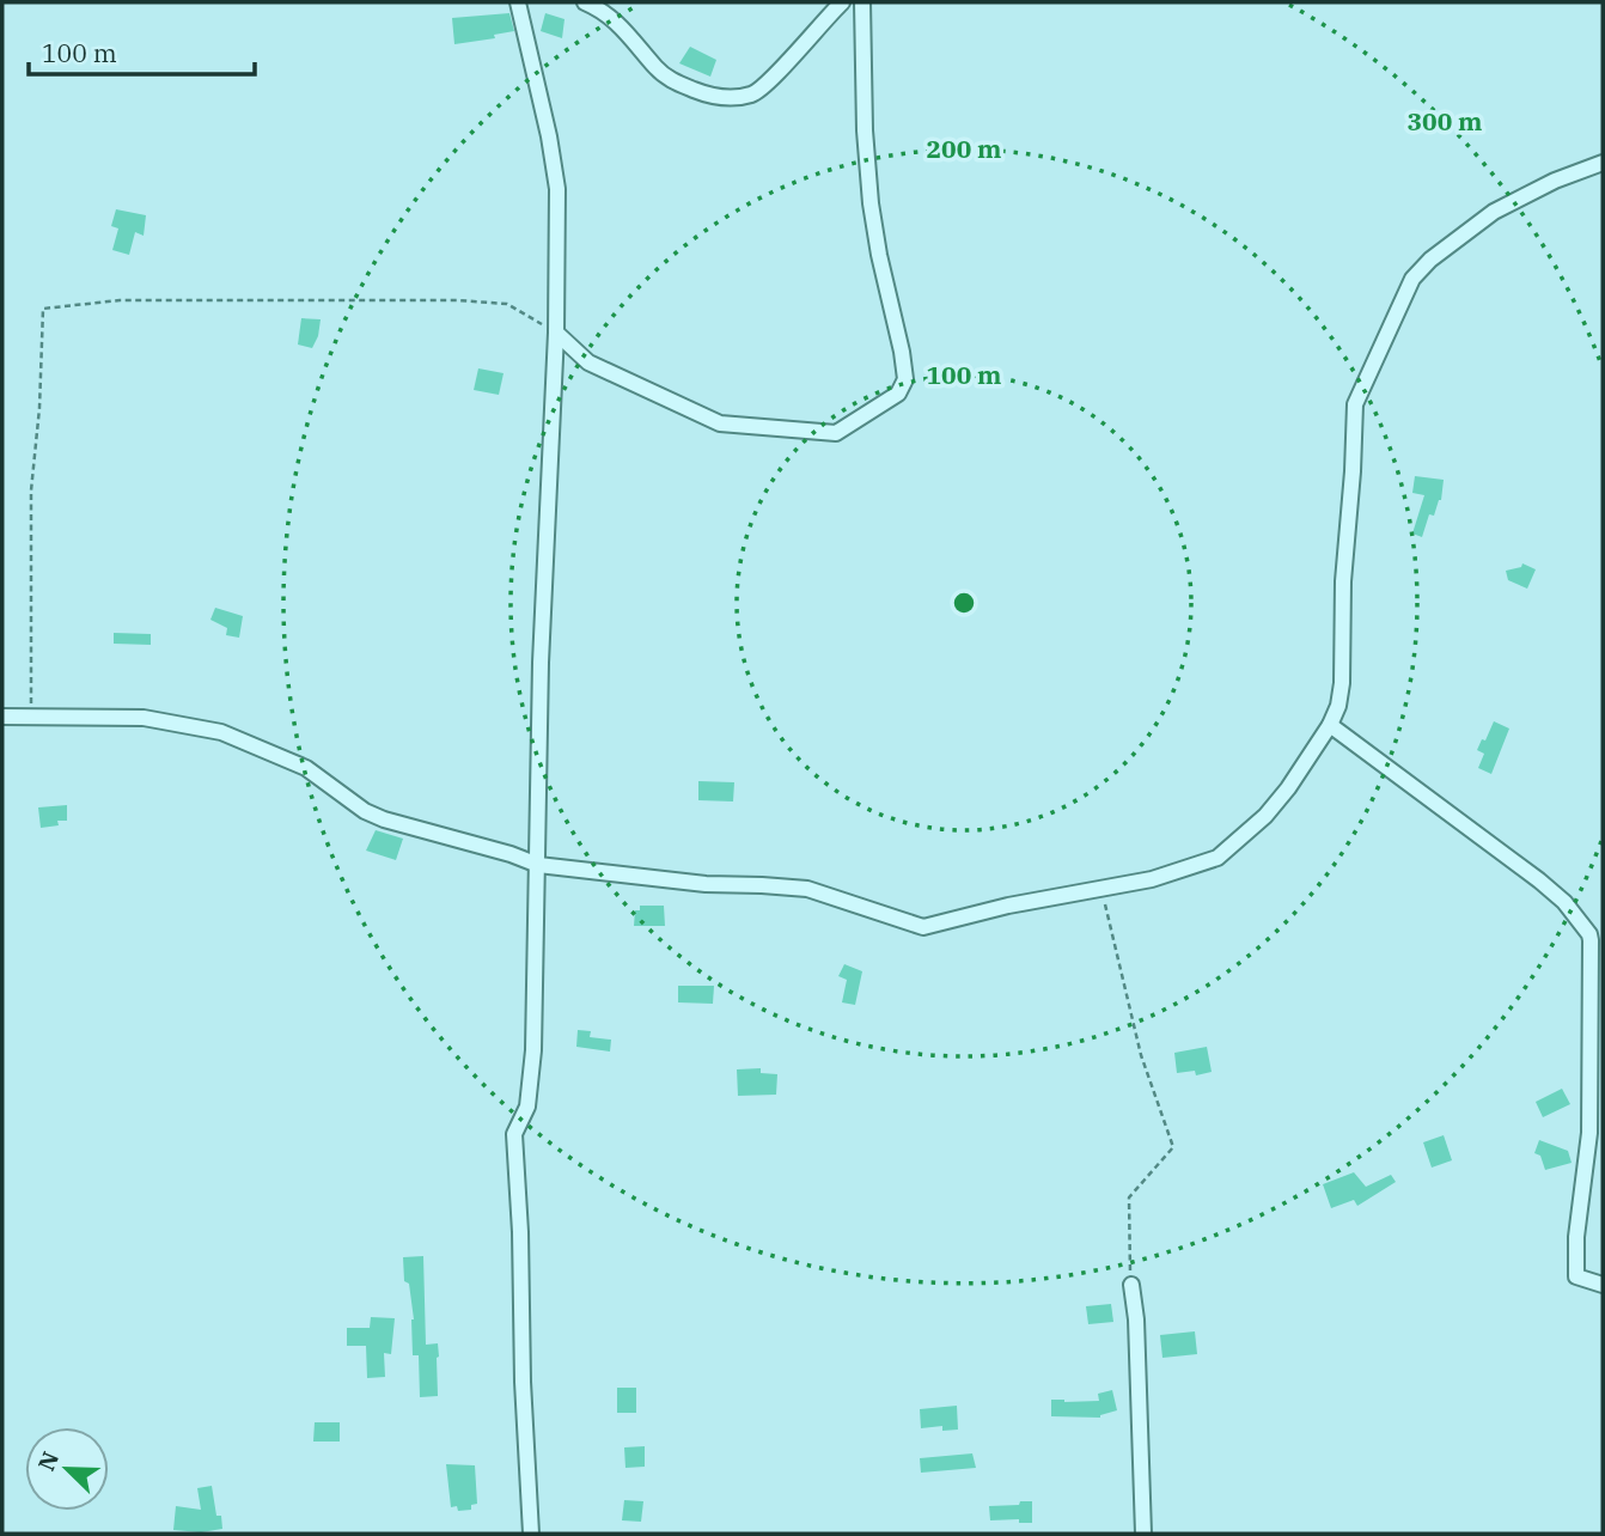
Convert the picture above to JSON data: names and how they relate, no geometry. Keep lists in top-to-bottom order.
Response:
{
  "scale_bar": "100 m",
  "north": "top left",
  "rings": ["300 m", "200 m", "100 m"]
}
